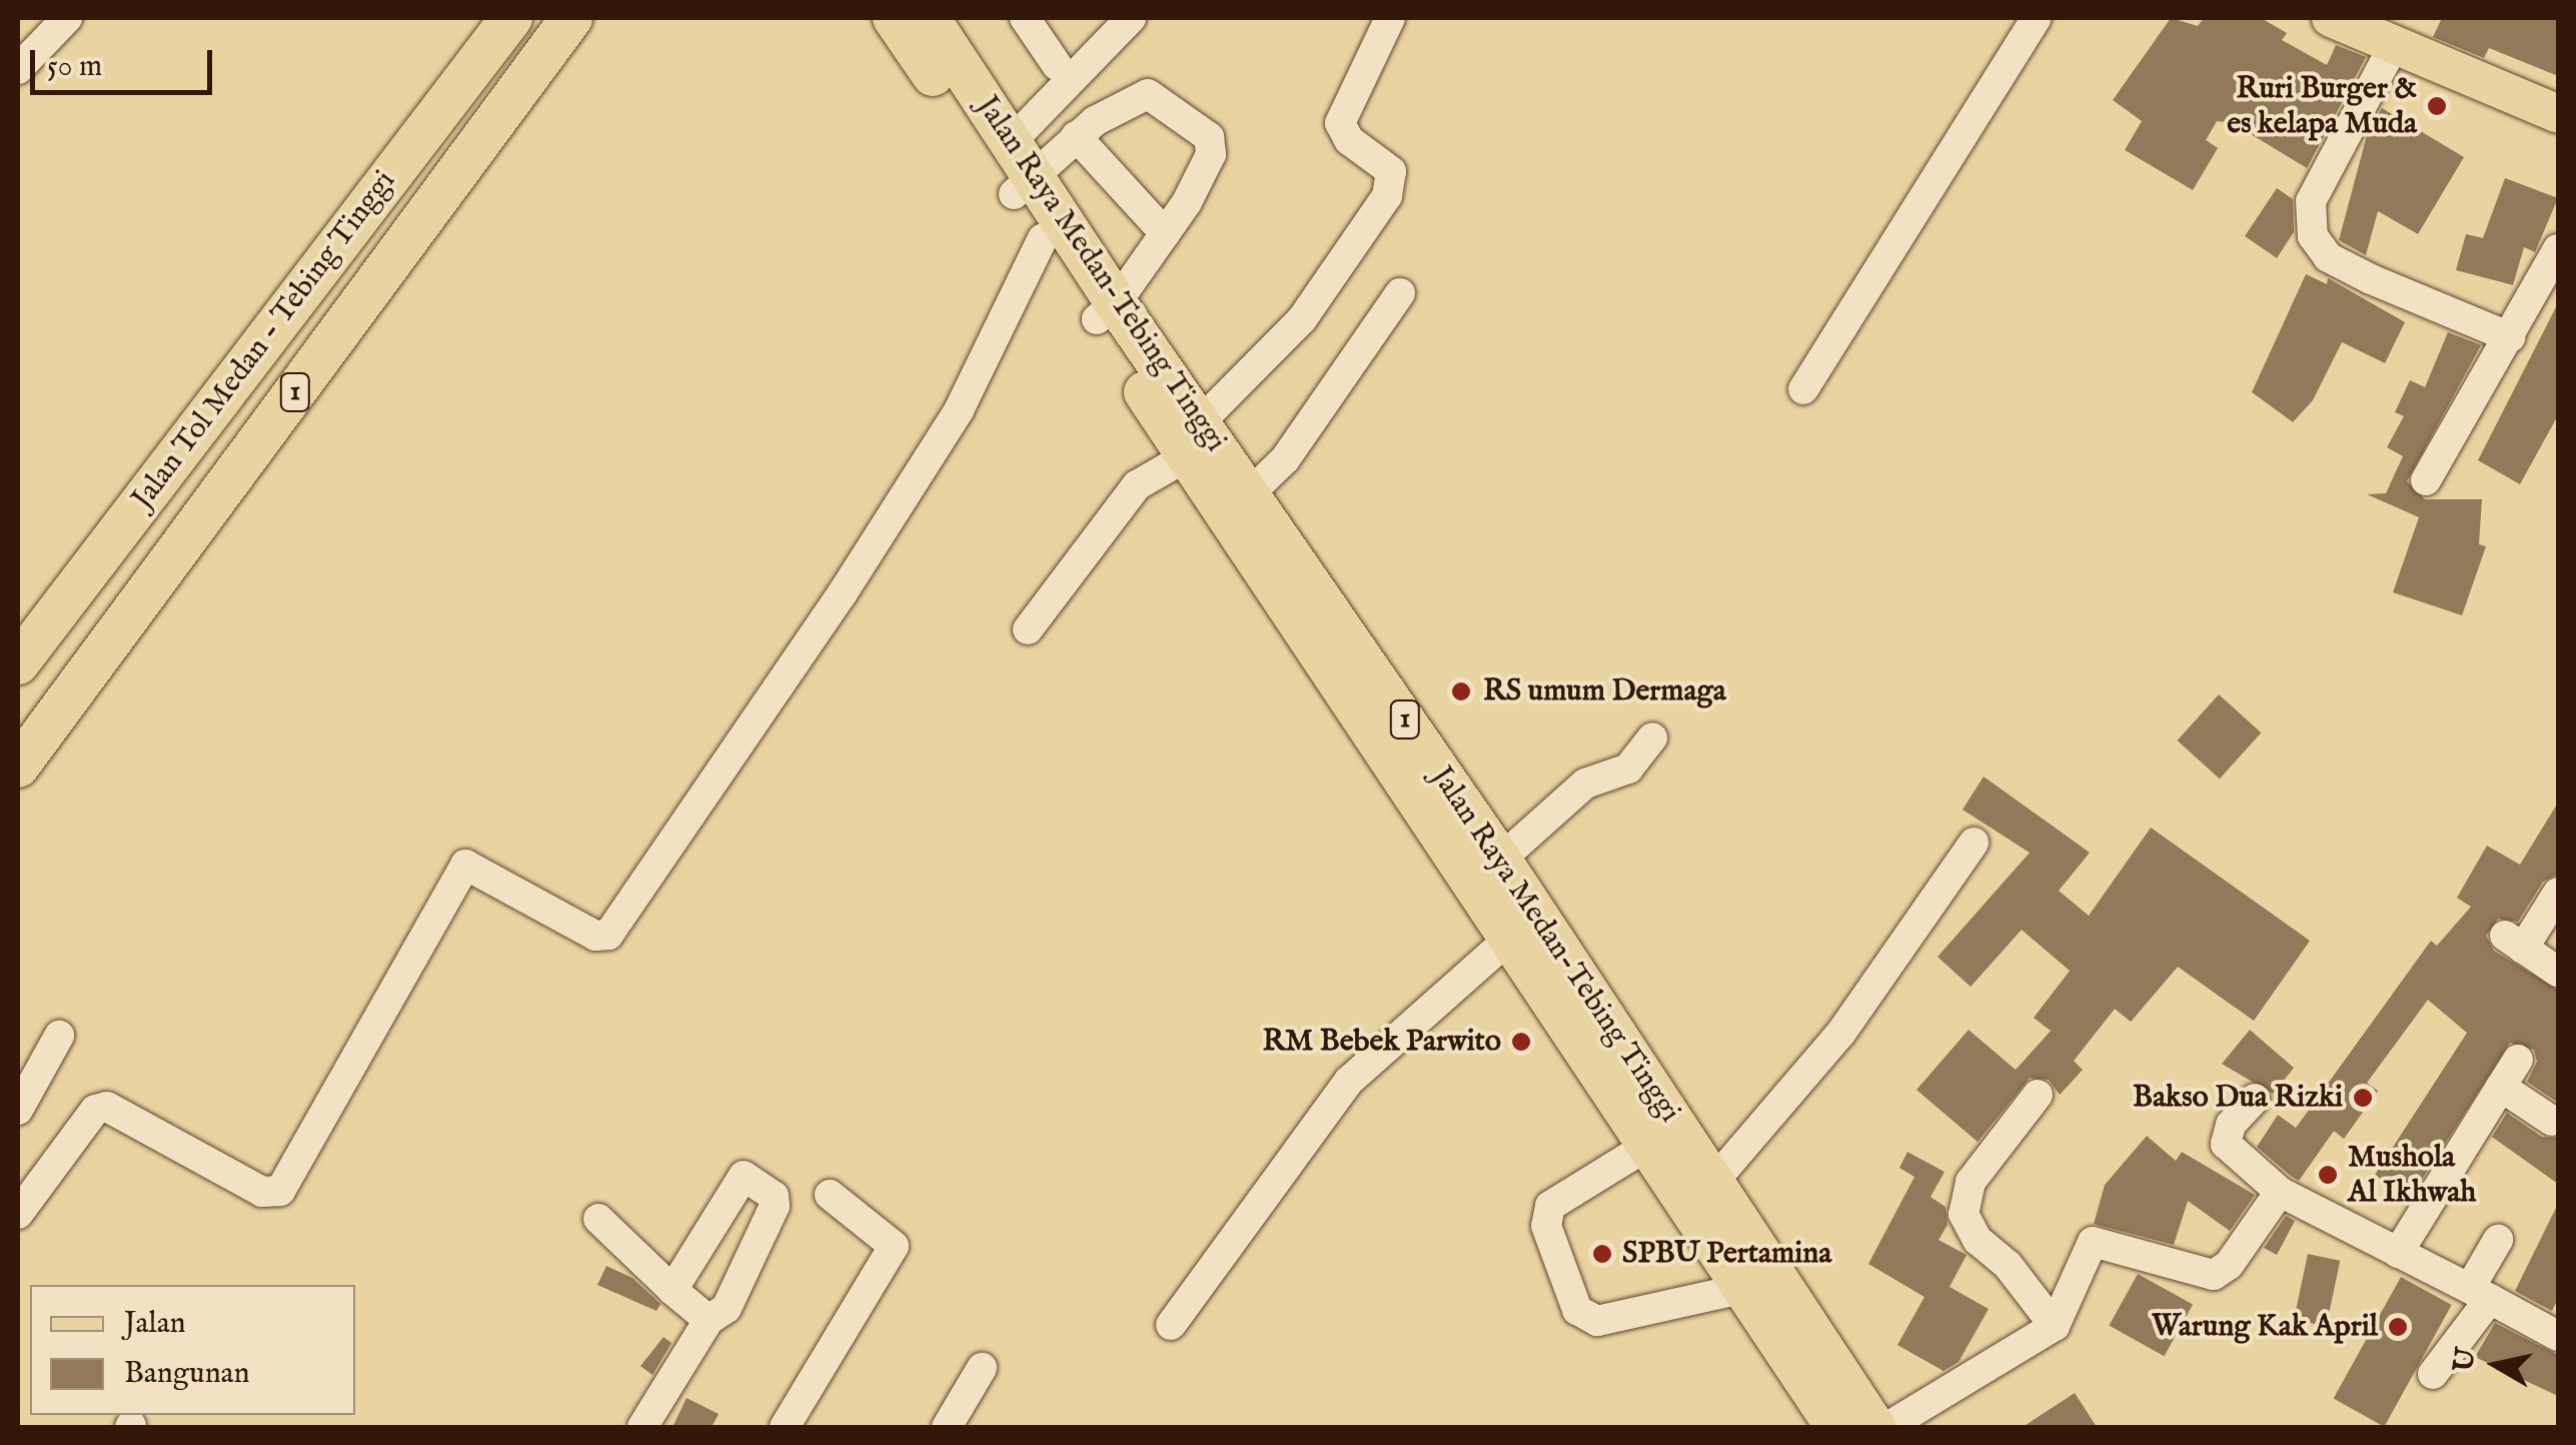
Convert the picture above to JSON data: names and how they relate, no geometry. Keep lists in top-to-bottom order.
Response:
{
  "streets": {
    "highway": ["Jalan Raya Medan-Tebing Tinggi", "Jalan Tol Medan - Tebing Tinggi", "1"]
  },
  "places": [
    "Ruri Burger & es kelapa Muda",
    "RS umum Dermaga",
    "RM Bebek Parwito",
    "Bakso Dua Rizki",
    "Mushola Al Ikhwah",
    "SPBU Pertamina",
    "Warung Kak April"
  ],
  "legend": ["Jalan", "Bangunan"],
  "scale_bar": "50 m",
  "north": "left"
}
